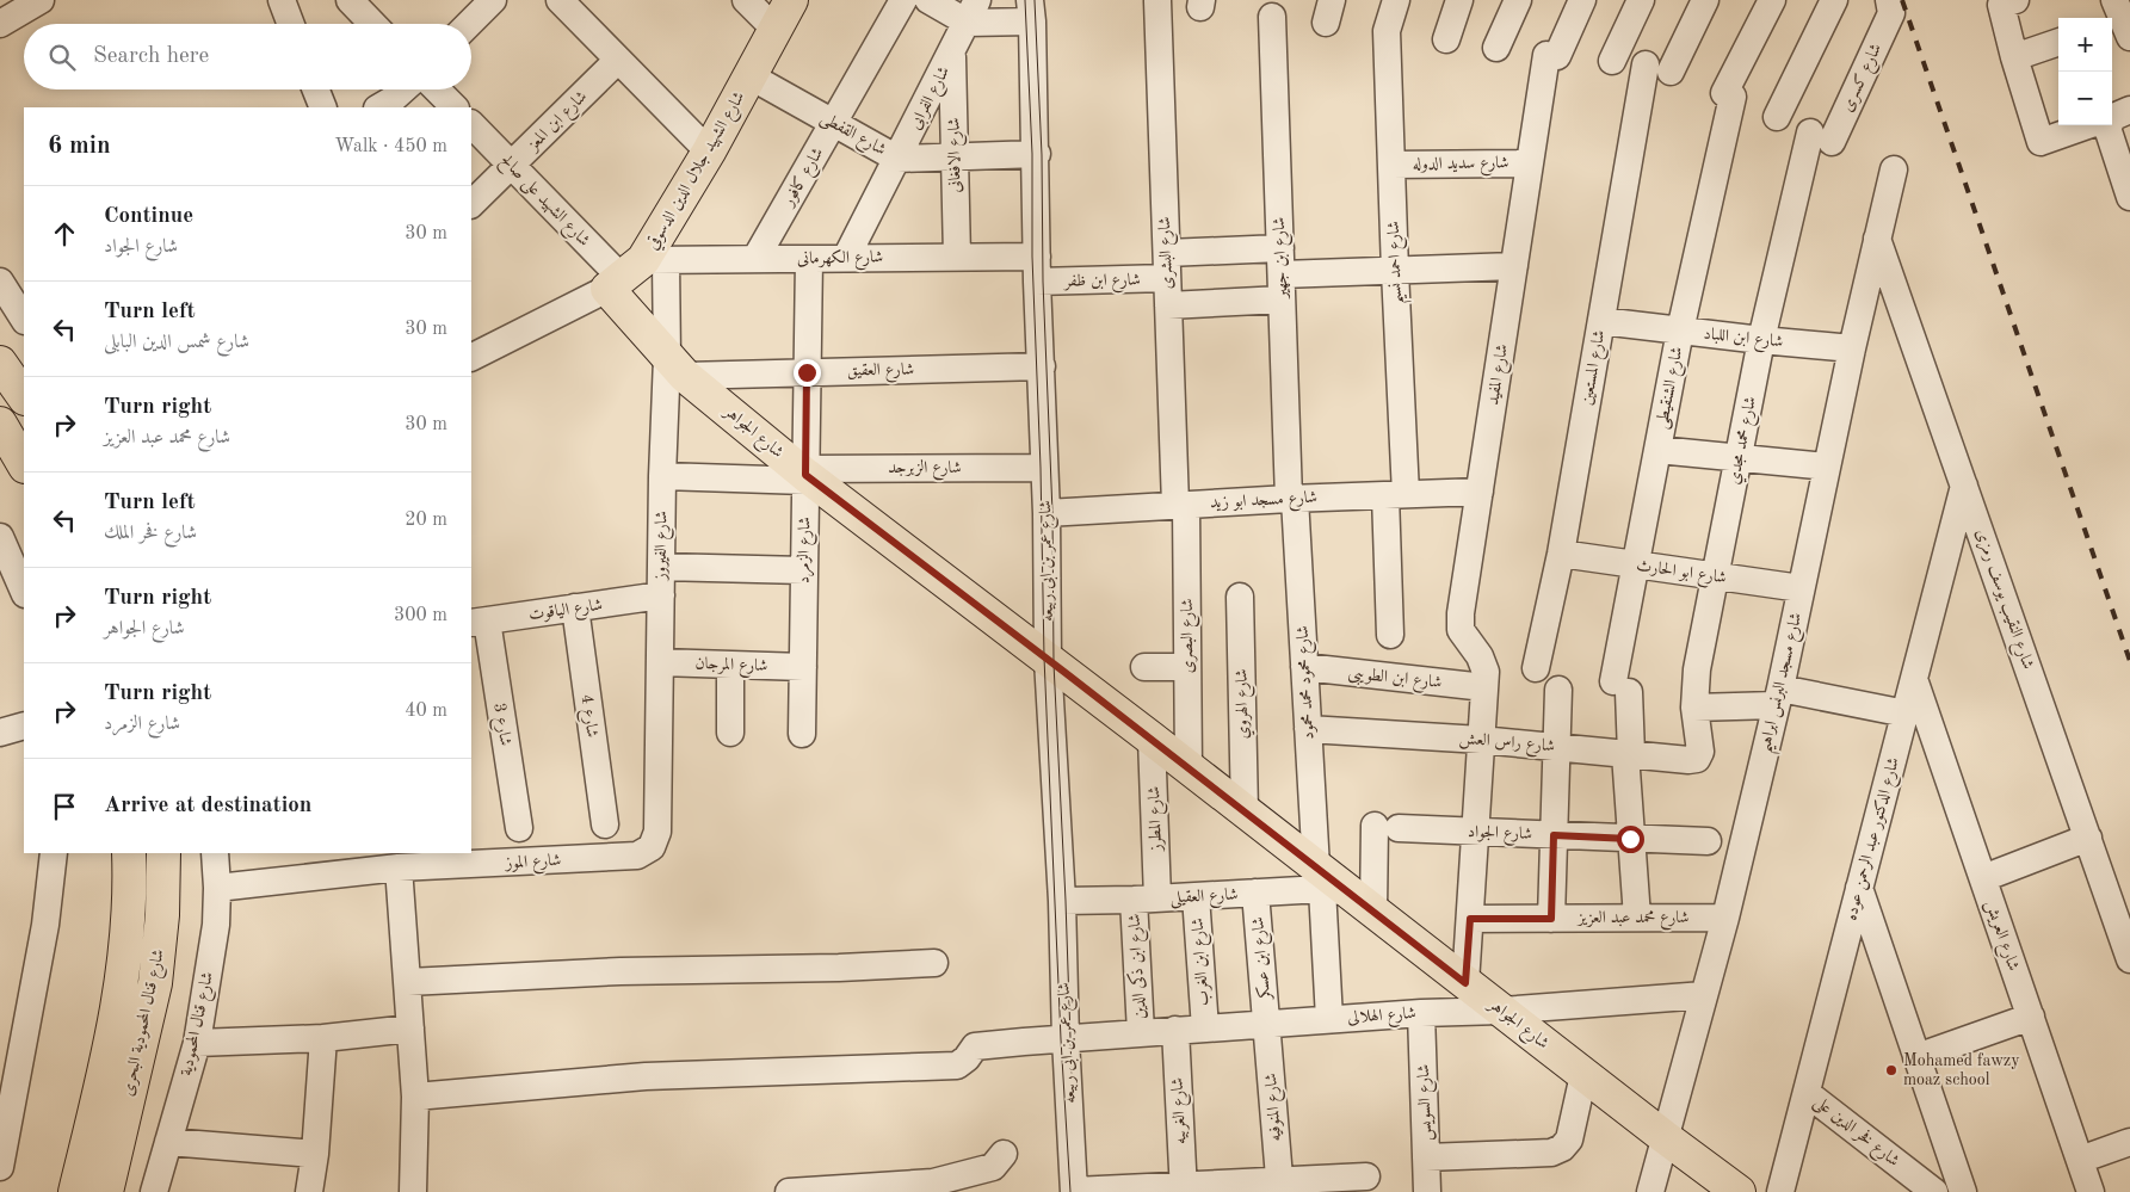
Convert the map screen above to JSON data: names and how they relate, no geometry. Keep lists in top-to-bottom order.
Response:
{
  "streets": {
    "main road": ["شارع الشهيد جلال الدين الدسوقي", "شارع الجواهر", "شارع قنال المحمودية البحرى"],
    "street": [
      "شارع كسرى",
      "شارع الفرابى",
      "شارع ابن المعز",
      "شارع القفطى",
      "شارع الافغانى",
      "شارع سديد الدوله",
      "شارع كافور",
      "شارع الشهيد على صالح",
      "شارع البشرى",
      "شارع الكهرمانى",
      "شارع ابن جهير",
      "شارع احمد نسيم",
      "شارع ابن ظفر",
      "شارع ابن اللباد",
      "شارع المستعين",
      "شارع العقيق",
      "شارع المفيد",
      "شارع الشنقيطى",
      "شارع محمد مجدي",
      "شارع الزبرجد",
      "شارع مسجد ابو زيد",
      "شارع الفيروز",
      "شارع الزمرد",
      "شارع عمر بن ابى ربيعه",
      "شارع ابو الحارث",
      "شارع النقيب يوسف رمزى",
      "شارع الياقوت",
      "شارع البصرى",
      "شارع المرجان",
      "شارع ابن الطويبى",
      "شارع محمود محمد محمود",
      "شارع مسجد البرنس ابراهيم",
      "شارع الهروي",
      "شارع 4",
      "شارع 3",
      "شارع راس العش",
      "شارع المطرز",
      "شارع الجواد",
      "شارع الدكتور عبد الرحمن عوده",
      "شارع الموز",
      "شارع العقيلى",
      "شارع محمد عبد العزيز",
      "شارع العريش",
      "شارع ابن عسكر",
      "شارع ابن الغرب",
      "شارع ابن ذكى الدين",
      "شارع الهلالى",
      "شارع قنال المحمودية",
      "شارع السويس",
      "شارع المنوفيه",
      "شارع الغربيه",
      "شارع فخر الدين على"
    ]
  },
  "crossings": [
    ["شارع كسرى", "شارع محمد مجدي"],
    ["شارع الفرابى", "شارع القفطى"],
    ["شارع الفرابى", "شارع الافغانى"],
    ["شارع الفرابى", "شارع الكهرمانى"],
    ["شارع ابن المعز", "شارع الشهيد على صالح"],
    ["شارع القفطى", "شارع الافغانى"],
    ["شارع القفطى", "شارع الشهيد جلال الدين الدسوقي"],
    ["شارع القفطى", "شارع كافور"],
    ["شارع القفطى", "شارع عمر بن ابى ربيعه"],
    ["شارع الافغانى", "شارع الكهرمانى"],
    ["شارع سديد الدوله", "شارع احمد نسيم"],
    ["شارع سديد الدوله", "شارع المفيد"],
    ["شارع الشهيد جلال الدين الدسوقي", "شارع الشهيد على صالح"],
    ["شارع الشهيد جلال الدين الدسوقي", "شارع الكهرمانى"],
    ["شارع الشهيد جلال الدين الدسوقي", "شارع الجواهر"],
    ["شارع الشهيد جلال الدين الدسوقي", "شارع الفيروز"],
    ["شارع كافور", "شارع الكهرمانى"],
    ["شارع الشهيد على صالح", "شارع الكهرمانى"],
    ["شارع الشهيد على صالح", "شارع الجواهر"],
    ["شارع الشهيد على صالح", "شارع الفيروز"],
    ["شارع البشرى", "شارع ابن ظفر"],
    ["شارع البشرى", "شارع مسجد ابو زيد"],
    ["شارع البشرى", "شارع البصرى"],
    ["شارع الكهرمانى", "شارع ابن ظفر"],
    ["شارع الكهرمانى", "شارع الجواهر"],
    ["شارع الكهرمانى", "شارع الفيروز"],
    ["شارع الكهرمانى", "شارع الزمرد"],
    ["شارع الكهرمانى", "شارع عمر بن ابى ربيعه"],
    ["شارع ابن جهير", "شارع ابن ظفر"],
    ["شارع ابن جهير", "شارع مسجد ابو زيد"],
    ["شارع ابن جهير", "شارع محمود محمد محمود"],
    ["شارع احمد نسيم", "شارع ابن ظفر"],
    ["شارع احمد نسيم", "شارع مسجد ابو زيد"],
    ["شارع ابن ظفر", "شارع المفيد"],
    ["شارع ابن ظفر", "شارع عمر بن ابى ربيعه"],
    ["شارع ابن اللباد", "شارع المستعين"],
    ["شارع ابن اللباد", "شارع الشنقيطى"],
    ["شارع ابن اللباد", "شارع محمد مجدي"],
    ["شارع ابن اللباد", "شارع مسجد البرنس ابراهيم"],
    ["شارع المستعين", "شارع ابو الحارث"],
    ["شارع العقيق", "شارع الجواهر"],
    ["شارع العقيق", "شارع الفيروز"],
    ["شارع العقيق", "شارع الزمرد"],
    ["شارع العقيق", "شارع عمر بن ابى ربيعه"],
    ["شارع المفيد", "شارع الجواهر"],
    ["شارع المفيد", "شارع مسجد ابو زيد"],
    ["شارع المفيد", "شارع ابن الطويبى"],
    ["شارع المفيد", "شارع راس العش"],
    ["شارع المفيد", "شارع الجواد"],
    ["شارع المفيد", "شارع محمد عبد العزيز"],
    ["شارع الشنقيطى", "شارع ابو الحارث"],
    ["شارع الشنقيطى", "شارع راس العش"],
    ["شارع الشنقيطى", "شارع الجواد"],
    ["شارع الشنقيطى", "شارع محمد عبد العزيز"],
    ["شارع الجواهر", "شارع الزبرجد"],
    ["شارع الجواهر", "شارع الفيروز"],
    ["شارع الجواهر", "شارع الزمرد"],
    ["شارع الجواهر", "شارع عمر بن ابى ربيعه"],
    ["شارع الجواهر", "شارع البصرى"],
    ["شارع الجواهر", "شارع محمود محمد محمود"],
    ["شارع الجواهر", "شارع مسجد البرنس ابراهيم"],
    ["شارع الجواهر", "شارع الهروي"],
    ["شارع الجواهر", "شارع المطرز"],
    ["شارع الجواهر", "شارع الجواد"],
    ["شارع الجواهر", "شارع العقيلى"],
    ["شارع الجواهر", "شارع الهلالى"],
    ["شارع محمد مجدي", "شارع ابو الحارث"],
    ["شارع محمد مجدي", "شارع راس العش"],
    ["شارع الزبرجد", "شارع الفيروز"],
    ["شارع الزبرجد", "شارع الزمرد"],
    ["شارع الزبرجد", "شارع عمر بن ابى ربيعه"],
    ["شارع مسجد ابو زيد", "شارع عمر بن ابى ربيعه"],
    ["شارع مسجد ابو زيد", "شارع البصرى"],
    ["شارع مسجد ابو زيد", "شارع محمود محمد محمود"],
    ["شارع الفيروز", "شارع الياقوت"],
    ["شارع الفيروز", "شارع المرجان"],
    ["شارع الفيروز", "شارع الموز"],
    ["شارع الزمرد", "شارع المرجان"],
    ["شارع عمر بن ابى ربيعه", "شارع العقيلى"],
    ["شارع عمر بن ابى ربيعه", "شارع الهلالى"],
    ["شارع ابو الحارث", "شارع مسجد البرنس ابراهيم"],
    ["شارع النقيب يوسف رمزى", "شارع مسجد البرنس ابراهيم"],
    ["شارع النقيب يوسف رمزى", "شارع الدكتور عبد الرحمن عوده"],
    ["شارع الياقوت", "شارع 4"],
    ["شارع الياقوت", "شارع 3"],
    ["شارع ابن الطويبى", "شارع محمود محمد محمود"],
    ["شارع محمود محمد محمود", "شارع راس العش"],
    ["شارع محمود محمد محمود", "شارع العقيلى"],
    ["شارع محمود محمد محمود", "شارع الهلالى"],
    ["شارع مسجد البرنس ابراهيم", "شارع محمد عبد العزيز"],
    ["شارع مسجد البرنس ابراهيم", "شارع الهلالى"],
    ["شارع المطرز", "شارع العقيلى"],
    ["شارع المطرز", "شارع ابن ذكى الدين"],
    ["شارع الدكتور عبد الرحمن عوده", "شارع العريش"],
    ["شارع الدكتور عبد الرحمن عوده", "شارع فخر الدين على"],
    ["شارع الموز", "شارع قنال المحمودية"],
    ["شارع العقيلى", "شارع ابن عسكر"],
    ["شارع العقيلى", "شارع ابن الغرب"],
    ["شارع العقيلى", "شارع ابن ذكى الدين"],
    ["شارع ابن عسكر", "شارع الهلالى"],
    ["شارع ابن عسكر", "شارع المنوفيه"],
    ["شارع ابن الغرب", "شارع الهلالى"],
    ["شارع ابن ذكى الدين", "شارع الهلالى"],
    ["شارع الهلالى", "شارع السويس"],
    ["شارع الهلالى", "شارع المنوفيه"],
    ["شارع الهلالى", "شارع الغربيه"]
  ],
  "places": ["Mohamed fawzy moaz school"],
  "page": {
    "map_buttons": ["+", "−"],
    "search": "Search here",
    "heading": ["6 min", "Walk · 450 m"],
    "list": [
      ["Continue", "شارع الجواد", "30 m"],
      ["Turn left", "شارع شمس الدين البابلى", "30 m"],
      ["Turn right", "شارع محمد عبد العزيز", "30 m"],
      ["Turn left", "شارع فخر الملك", "20 m"],
      ["Turn right", "شارع الجواهر", "300 m"],
      ["Turn right", "شارع الزمرد", "40 m"],
      "Arrive at destination"
    ]
  }
}
